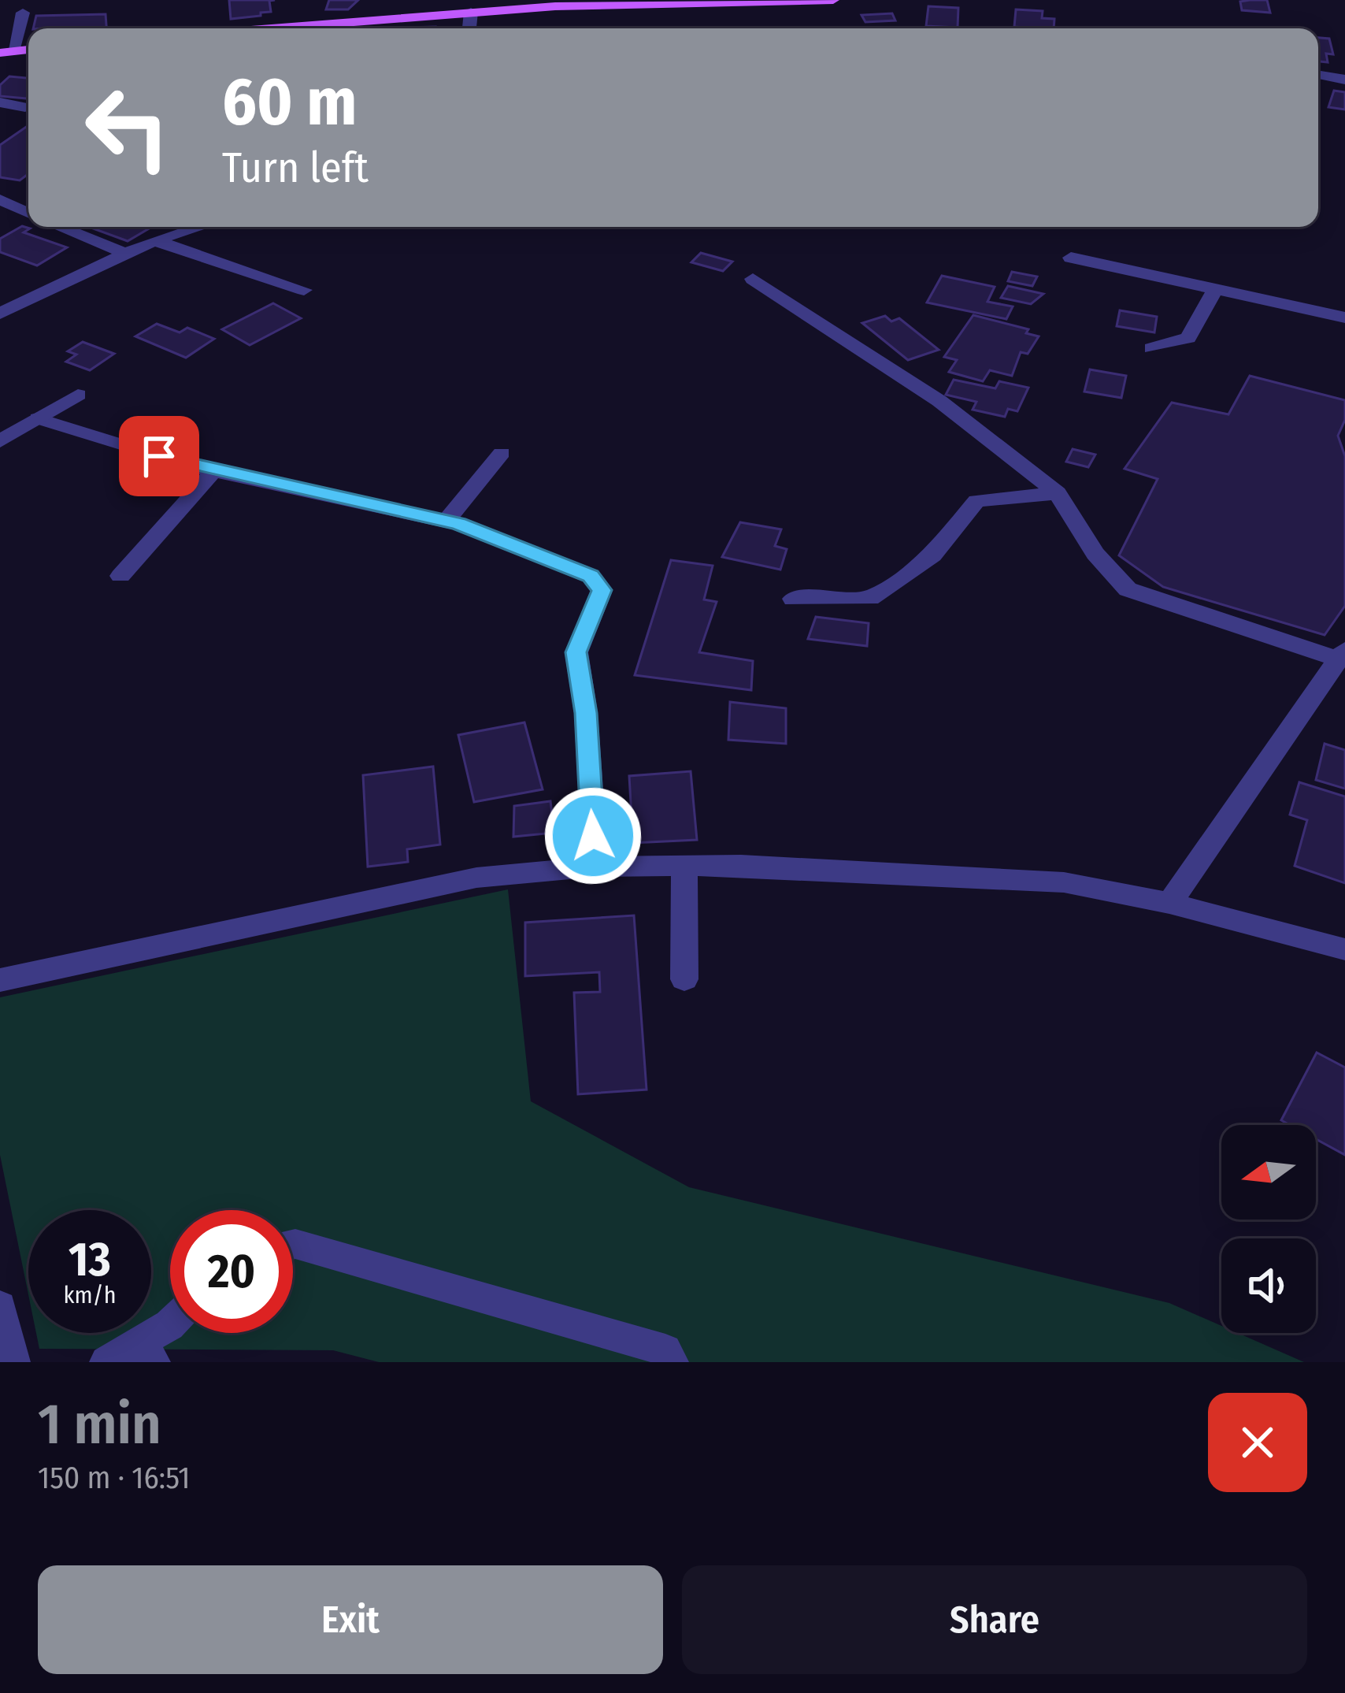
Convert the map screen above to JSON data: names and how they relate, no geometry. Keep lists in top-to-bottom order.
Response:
{
  "north": "left",
  "page": {
    "turn": ["60 m", "Turn left"],
    "speed": "13 km/h",
    "limit": "20",
    "heading": ["1 min", "150 m · 16:51"],
    "buttons": ["Exit", "Share"]
  }
}
